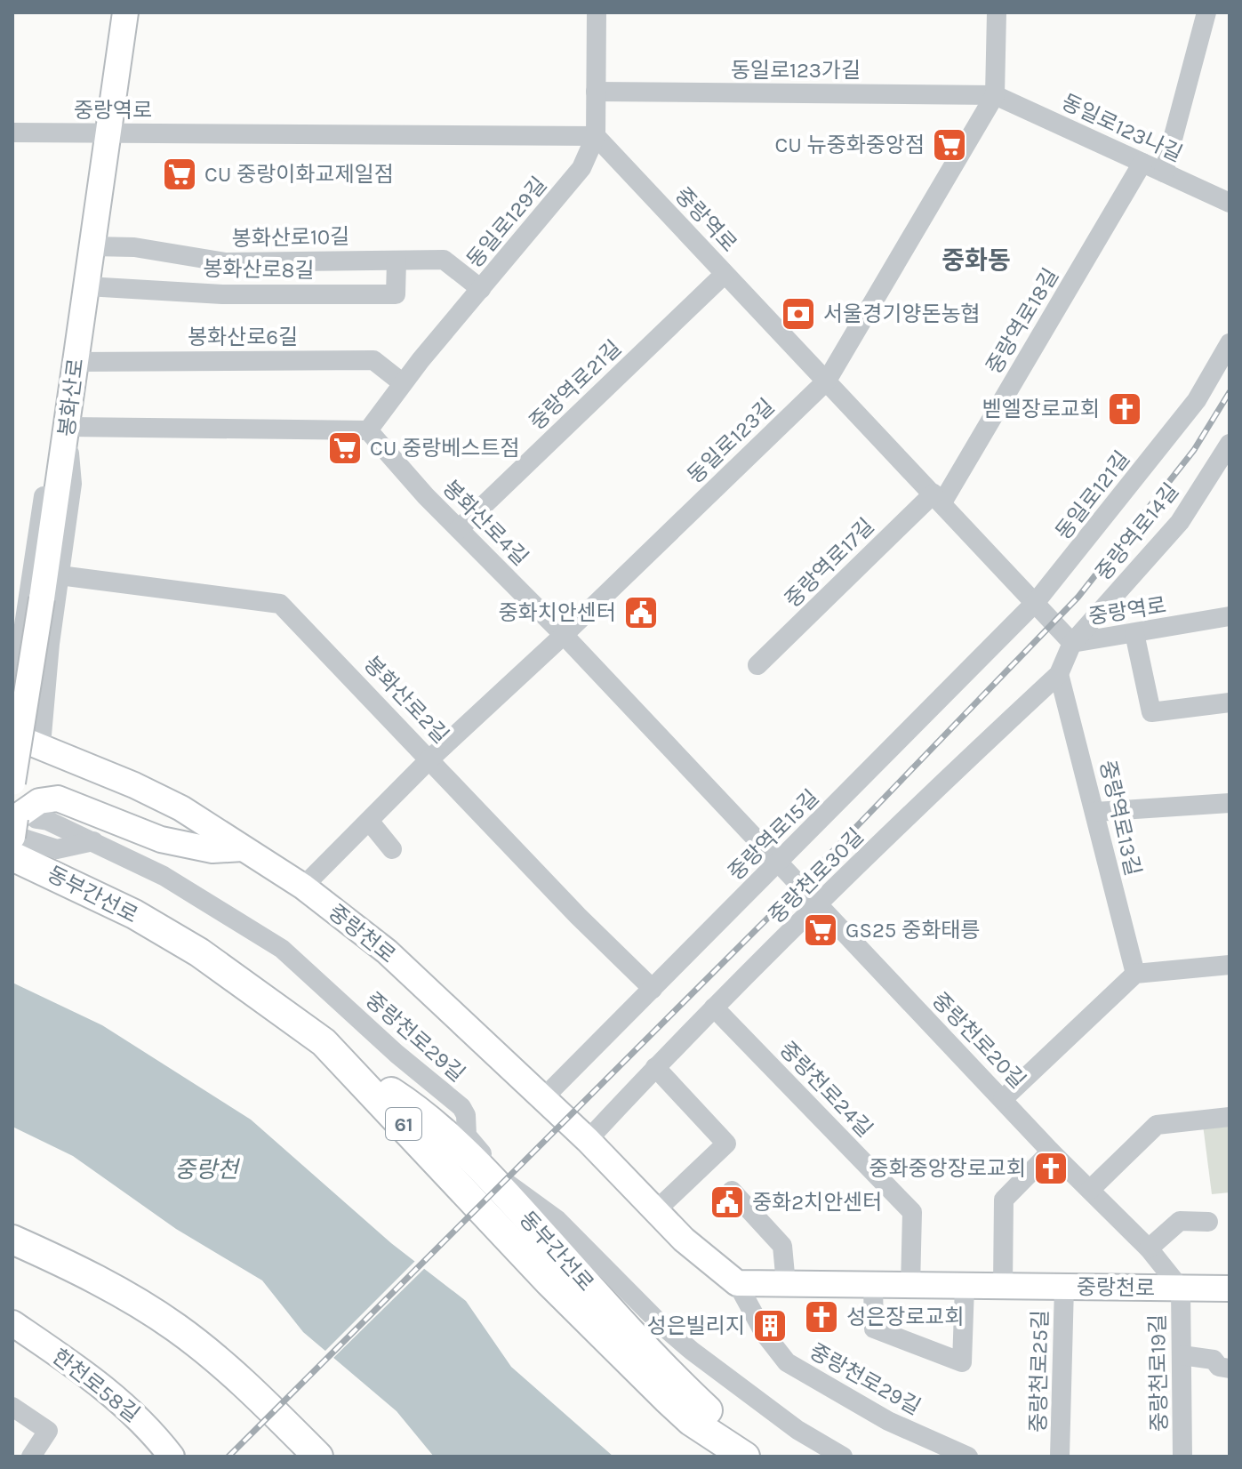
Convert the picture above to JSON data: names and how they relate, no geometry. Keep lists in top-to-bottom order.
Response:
{
  "streets": {
    "highway": ["동부간선로", "61"],
    "main road": ["봉화산로", "중랑천로", "한천로58길"],
    "street": [
      "동일로123가길",
      "중랑역로",
      "동일로123나길",
      "동일로129길",
      "봉화산로10길",
      "봉화산로8길",
      "중랑역로18길",
      "봉화산로6길",
      "중랑역로21길",
      "동일로123길",
      "동일로121길",
      "봉화산로4길",
      "중랑역로14길",
      "중랑역로17길",
      "봉화산로2길",
      "중랑역로13길",
      "중랑역로15길",
      "중랑천로30길",
      "중랑천로29길",
      "중랑천로20길",
      "중랑천로24길",
      "중랑천로25길",
      "중랑천로19길"
    ]
  },
  "crossings": [
    ["동일로123가길", "동일로123나길"],
    ["동일로123가길", "동일로129길"],
    ["동일로123가길", "동일로123길"],
    ["중랑역로", "동일로129길"],
    ["중랑역로", "중랑역로18길"],
    ["중랑역로", "중랑역로21길"],
    ["중랑역로", "봉화산로"],
    ["중랑역로", "동일로123길"],
    ["중랑역로", "동일로121길"],
    ["중랑역로", "중랑역로14길"],
    ["중랑역로", "중랑역로17길"],
    ["중랑역로", "중랑역로15길"],
    ["중랑역로", "중랑천로30길"],
    ["동일로123나길", "중랑역로18길"],
    ["동일로123나길", "동일로123길"],
    ["동일로129길", "봉화산로10길"],
    ["동일로129길", "봉화산로6길"],
    ["동일로129길", "봉화산로4길"],
    ["봉화산로10길", "봉화산로8길"],
    ["봉화산로10길", "봉화산로"],
    ["봉화산로8길", "봉화산로"],
    ["중랑역로18길", "중랑역로17길"],
    ["봉화산로6길", "봉화산로"],
    ["중랑역로21길", "봉화산로4길"],
    ["봉화산로", "중랑천로29길"],
    ["동일로123길", "봉화산로4길"],
    ["동일로123길", "봉화산로2길"],
    ["동일로123길", "중랑천로"],
    ["동일로121길", "중랑역로15길"],
    ["봉화산로4길", "중랑역로15길"],
    ["봉화산로4길", "중랑천로20길"],
    ["중랑역로14길", "중랑천로30길"],
    ["봉화산로2길", "중랑역로15길"],
    ["중랑역로13길", "중랑천로30길"],
    ["중랑역로15길", "중랑천로"],
    ["중랑역로15길", "중랑천로20길"],
    ["중랑천로30길", "중랑천로"],
    ["중랑천로30길", "중랑천로20길"],
    ["중랑천로30길", "중랑천로24길"],
    ["중랑천로", "중랑천로29길"],
    ["중랑천로", "중랑천로20길"],
    ["중랑천로", "중랑천로24길"],
    ["중랑천로", "중랑천로25길"],
    ["중랑천로", "중랑천로19길"],
    ["중랑천로20길", "중랑천로19길"]
  ],
  "districts": ["중화동"],
  "water": ["중랑천"],
  "places": {
    "supermarket": [
      "CU 뉴중화중앙점",
      "CU 중랑이화교제일점",
      "CU 중랑베스트점",
      "GS25 중화태릉"
    ],
    "bank": ["서울경기양돈농협"],
    "church": ["벧엘장로교회", "중화중앙장로교회", "성은장로교회"],
    "public building": ["중화치안센터", "중화2치안센터"],
    "building": ["성은빌리지"]
  }
}
